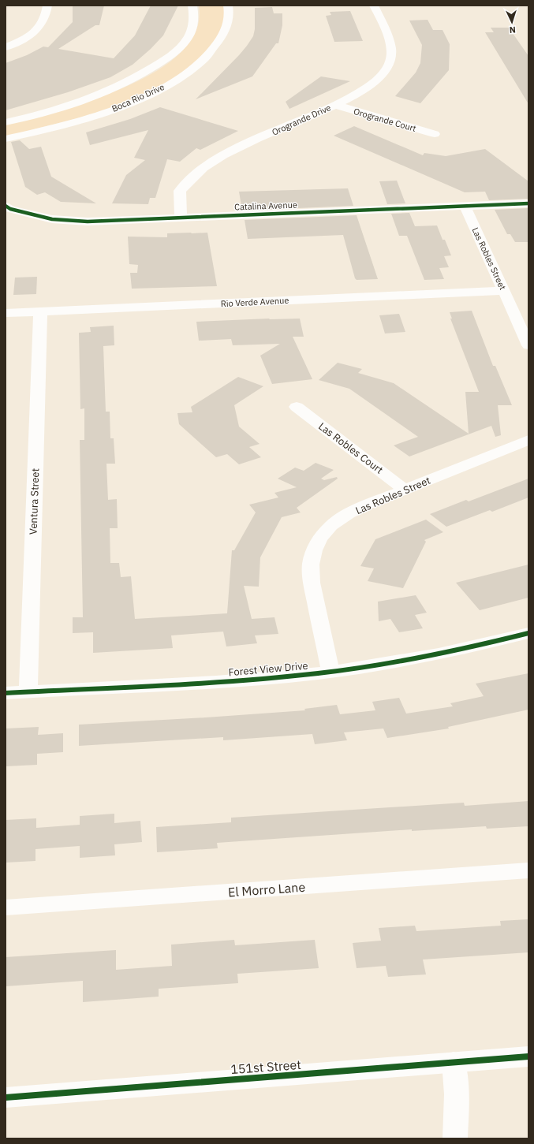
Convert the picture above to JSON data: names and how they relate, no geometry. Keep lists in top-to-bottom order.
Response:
{
  "streets": {
    "street": [
      "Boca Rio Drive",
      "Orogrande Drive",
      "Orogrande Court",
      "Catalina Avenue",
      "Las Robles Street",
      "Rio Verde Avenue",
      "Las Robles Court",
      "Ventura Street",
      "Forest View Drive",
      "El Morro Lane",
      "151st Street"
    ]
  },
  "crossings": [
    ["Orogrande Drive", "Orogrande Court"],
    ["Orogrande Drive", "Catalina Avenue"],
    ["Catalina Avenue", "Las Robles Street"],
    ["Las Robles Street", "Rio Verde Avenue"],
    ["Las Robles Street", "Las Robles Court"],
    ["Las Robles Street", "Forest View Drive"],
    ["Rio Verde Avenue", "Ventura Street"],
    ["Ventura Street", "Forest View Drive"]
  ],
  "north": "bottom"
}
